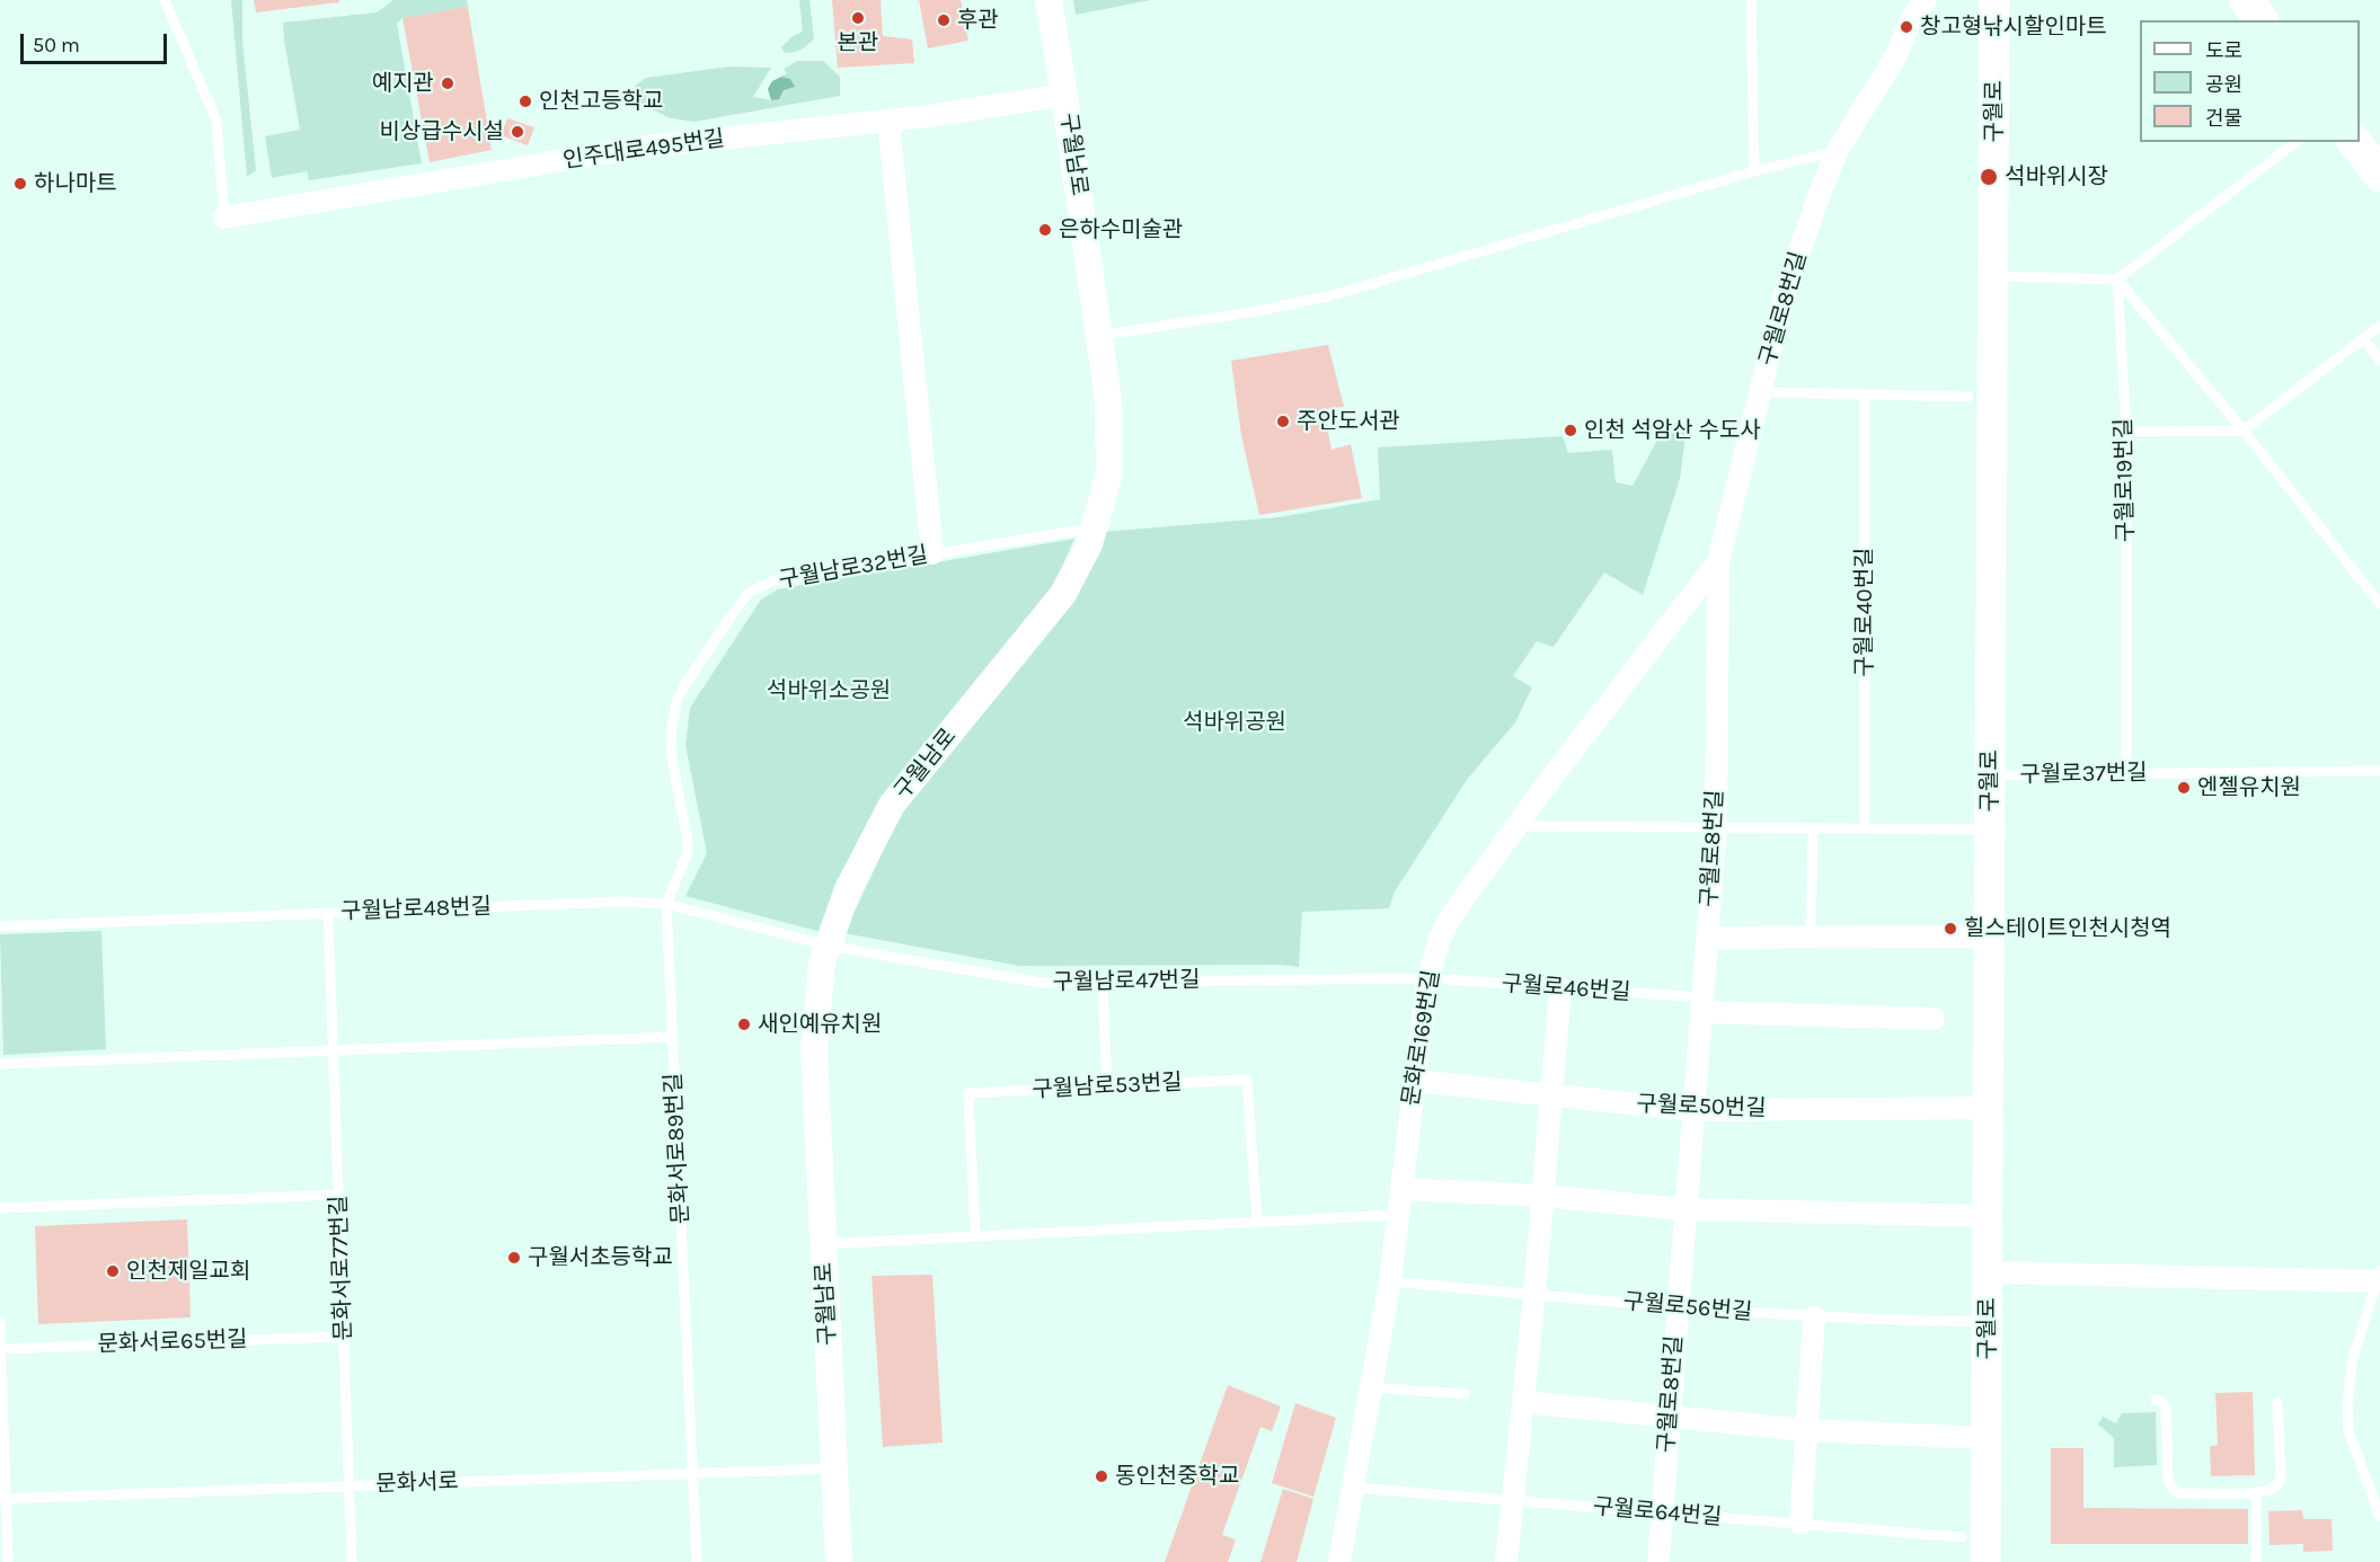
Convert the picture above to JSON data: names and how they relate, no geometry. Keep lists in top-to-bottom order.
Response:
{
  "streets": {
    "main road": ["구월로"],
    "street": [
      "인주대로495번길",
      "구월남로",
      "구월로8번길",
      "문화로169번길",
      "구월로50번길"
    ],
    "lane": [
      "구월로19번길",
      "구월남로32번길",
      "구월로40번길",
      "구월로37번길",
      "구월남로48번길",
      "구월남로47번길",
      "구월로46번길",
      "구월남로53번길",
      "문화서로89번길",
      "문화서로77번길",
      "구월로56번길",
      "문화서로65번길",
      "문화서로",
      "구월로64번길"
    ]
  },
  "crossings": [
    ["구월로", "구월로37번길"],
    ["구월로", "구월로50번길"],
    ["구월로", "구월로56번길"],
    ["인주대로495번길", "구월남로"],
    ["구월남로", "구월남로32번길"],
    ["구월남로", "구월남로48번길"],
    ["구월남로", "구월남로47번길"],
    ["구월남로", "문화서로"],
    ["구월로8번길", "구월로46번길"],
    ["구월로8번길", "문화로169번길"],
    ["구월로8번길", "구월로50번길"],
    ["구월로8번길", "구월로56번길"],
    ["구월로8번길", "구월로64번길"],
    ["구월로19번길", "구월로37번길"],
    ["구월남로32번길", "구월남로48번길"],
    ["구월남로32번길", "문화서로89번길"],
    ["구월남로48번길", "구월남로47번길"],
    ["구월남로48번길", "문화서로89번길"],
    ["구월남로48번길", "문화서로77번길"],
    ["구월남로47번길", "구월로46번길"],
    ["구월남로47번길", "문화로169번길"],
    ["구월로46번길", "문화로169번길"],
    ["문화로169번길", "구월로50번길"],
    ["문화로169번길", "구월로56번길"],
    ["문화로169번길", "구월로64번길"],
    ["문화서로89번길", "문화서로"],
    ["문화서로77번길", "문화서로65번길"],
    ["문화서로77번길", "문화서로"]
  ],
  "parks": ["석바위소공원", "석바위공원"],
  "places": [
    "본관",
    "후관",
    "창고형낚시할인마트",
    "예지관",
    "인천고등학교",
    "비상급수시설",
    "석바위시장",
    "하나마트",
    "은하수미술관",
    "주안도서관",
    "인천 석암산 수도사",
    "엔젤유치원",
    "힐스테이트인천시청역",
    "새인예유치원",
    "구월서초등학교",
    "인천제일교회",
    "동인천중학교"
  ],
  "legend": ["도로", "공원", "건물"],
  "scale_bar": "50 m"
}
